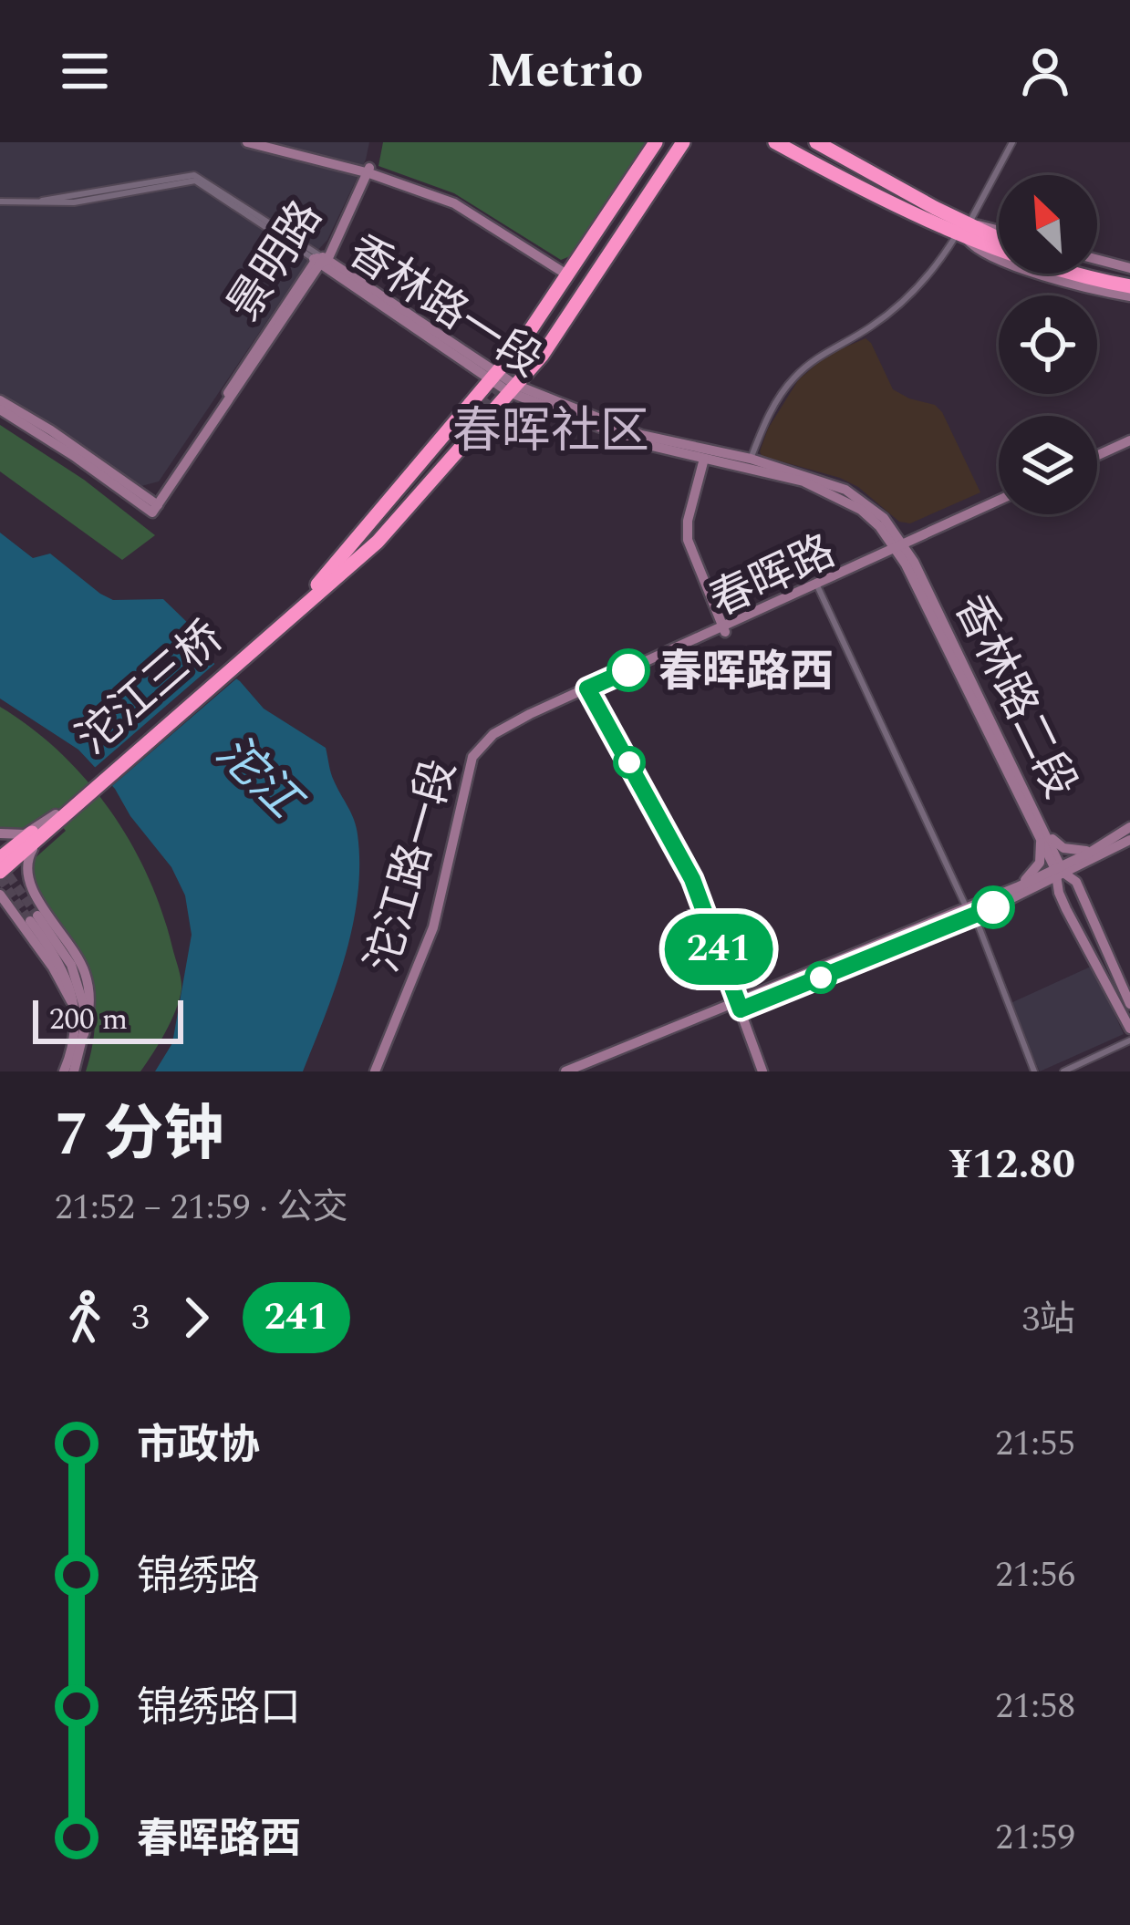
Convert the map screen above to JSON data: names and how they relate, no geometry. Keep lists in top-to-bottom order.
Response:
{
  "streets": {
    "highway": ["沱江三桥"],
    "main road": [
      "景明路",
      "香林路一段",
      "春晖路",
      "香林路二段",
      "沱江路一段"
    ]
  },
  "crossings": [
    ["景明路", "香林路一段"],
    ["香林路一段", "春晖路"],
    ["香林路一段", "香林路二段"],
    ["春晖路", "香林路二段"],
    ["春晖路", "沱江路一段"]
  ],
  "districts": ["春晖社区"],
  "water": ["沱江"],
  "places": ["春晖路西"],
  "lines": ["bus line 241"],
  "scale_bar": "200 m",
  "north": "top left",
  "page": {
    "header": "Metrio",
    "on_map": "241",
    "scale": "200 m",
    "heading": ["7 分钟", "21:52 – 21:59 · 公交", "¥12.80"],
    "legs": ["3", "241", "3站"],
    "list": [
      {
        "name": "市政协",
        "value": "21:55"
      },
      {
        "name": "锦绣路",
        "value": "21:56"
      },
      {
        "name": "锦绣路口",
        "value": "21:58"
      },
      {
        "name": "春晖路西",
        "value": "21:59"
      }
    ]
  }
}
